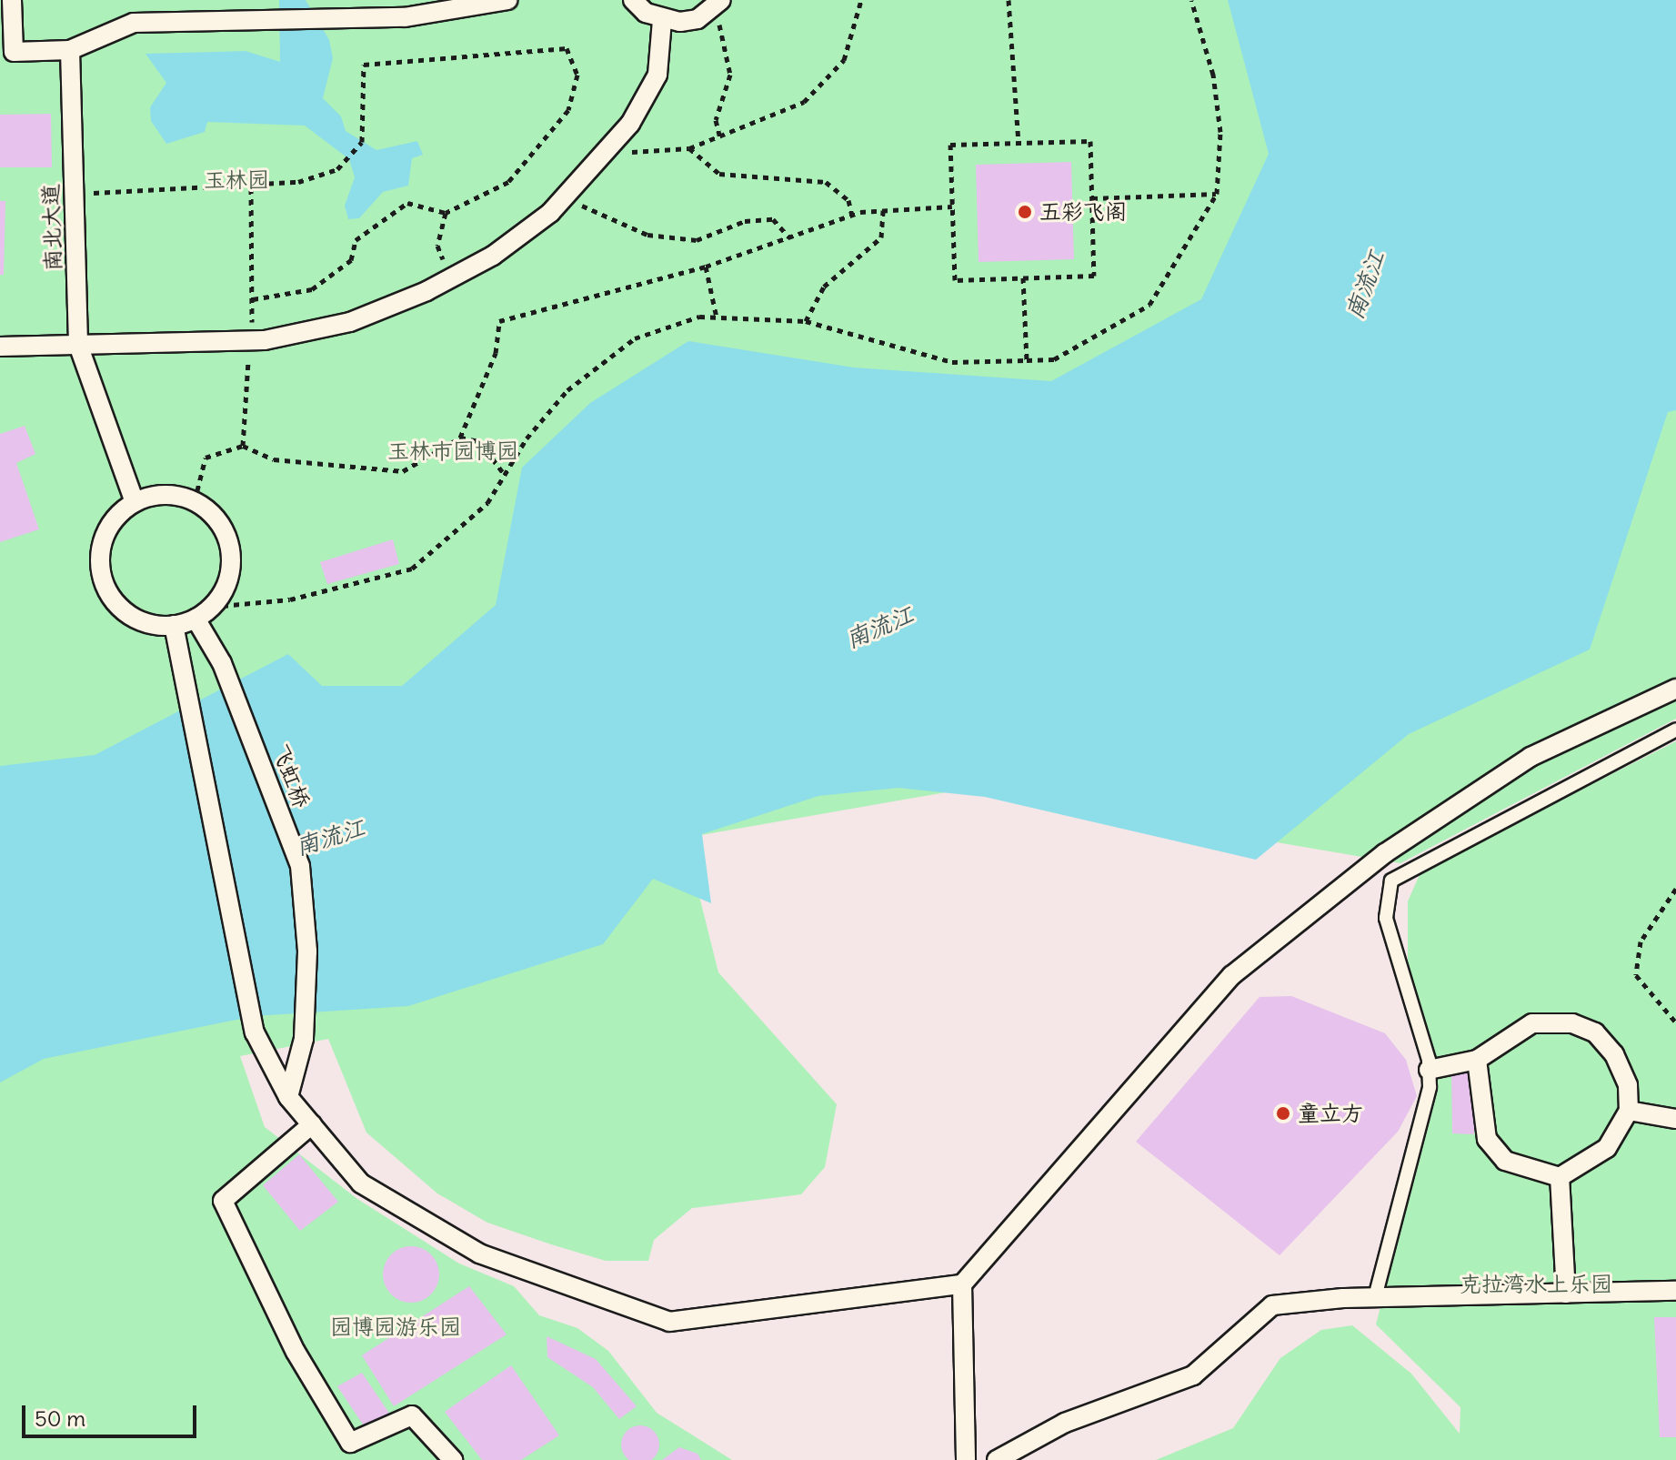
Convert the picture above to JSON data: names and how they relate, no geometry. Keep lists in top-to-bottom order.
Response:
{
  "streets": {
    "street": ["南北大道", "飞虹桥"]
  },
  "crossings": [
    ["南北大道", "飞虹桥"]
  ],
  "water": ["南流江"],
  "parks": [
    "玉林园",
    "玉林市园博园",
    "克拉湾水上乐园",
    "园博园游乐园"
  ],
  "places": ["五彩飞阁", "童立方"],
  "scale_bar": "50 m"
}
